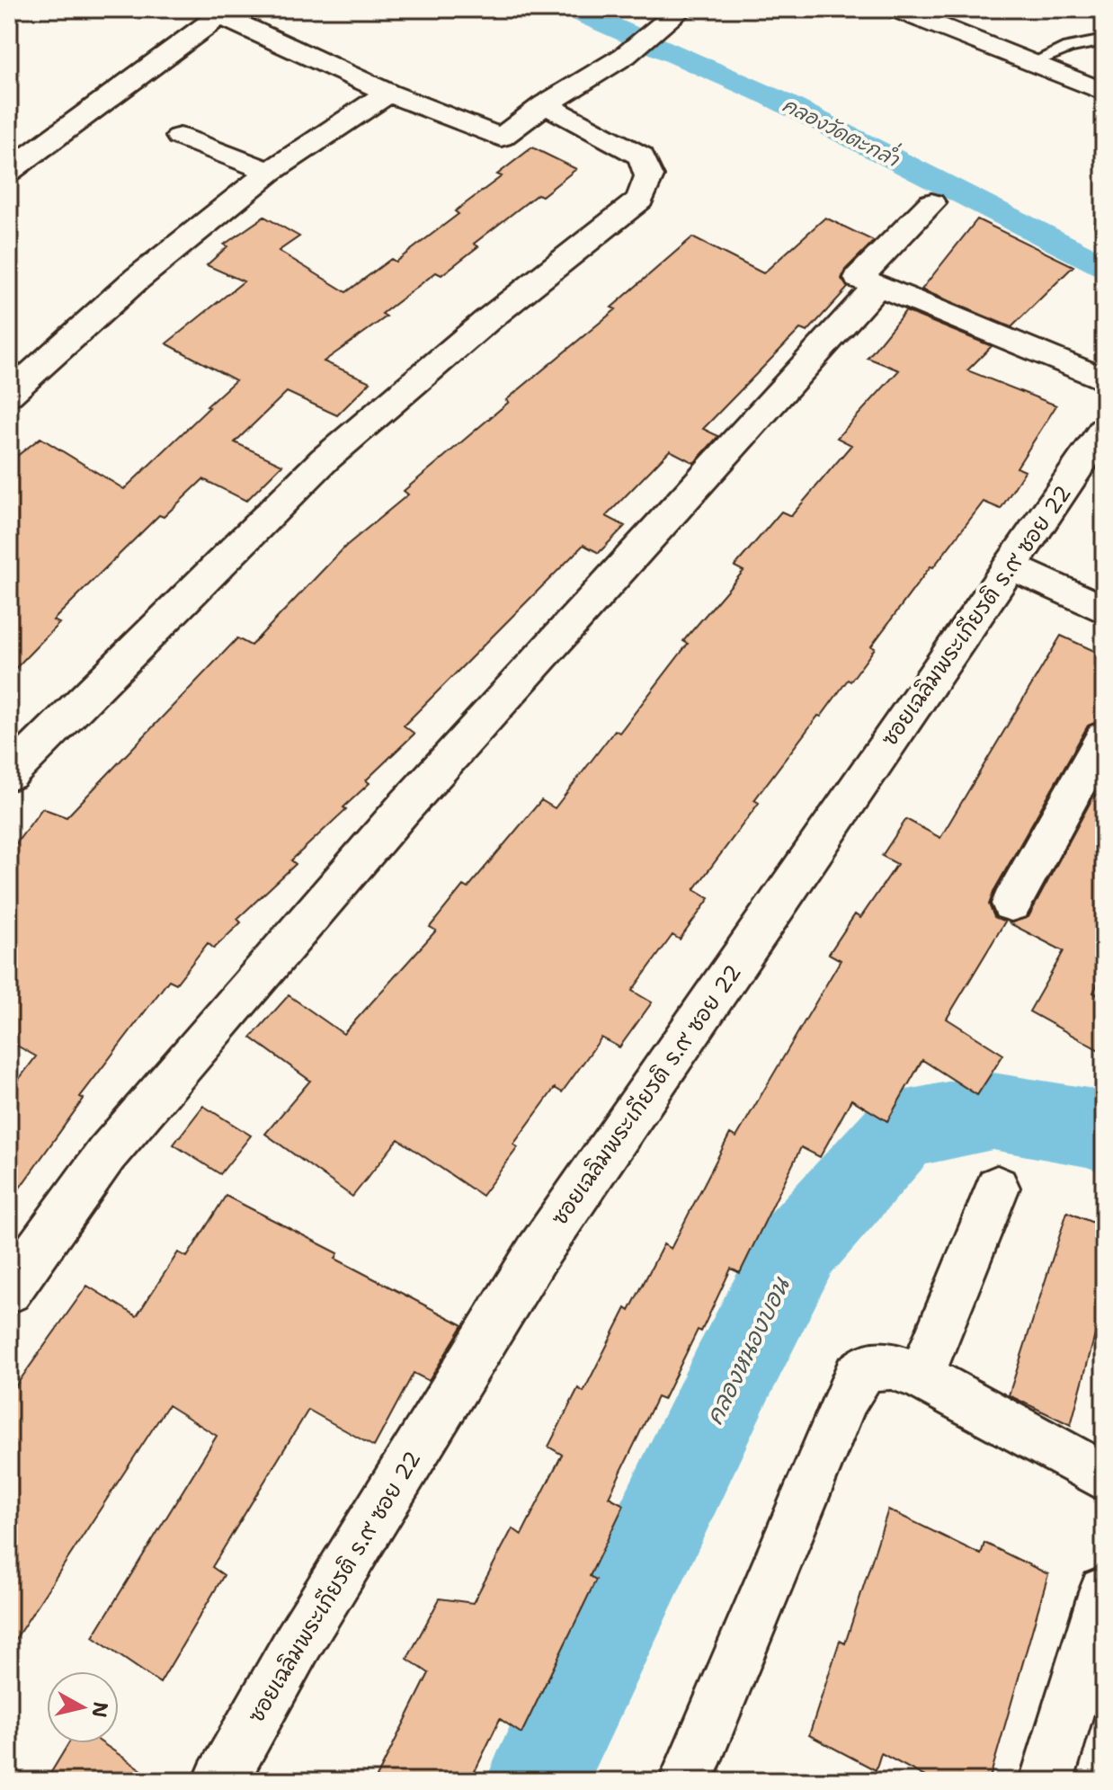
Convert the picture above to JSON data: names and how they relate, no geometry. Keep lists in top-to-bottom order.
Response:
{
  "streets": {
    "street": ["ซอยเฉลิมพระเกียรติ ร.๙ ซอย 22"]
  },
  "water": ["คลองวัดตะกล่ำ", "คลองหนองบอน"],
  "north": "right"
}
